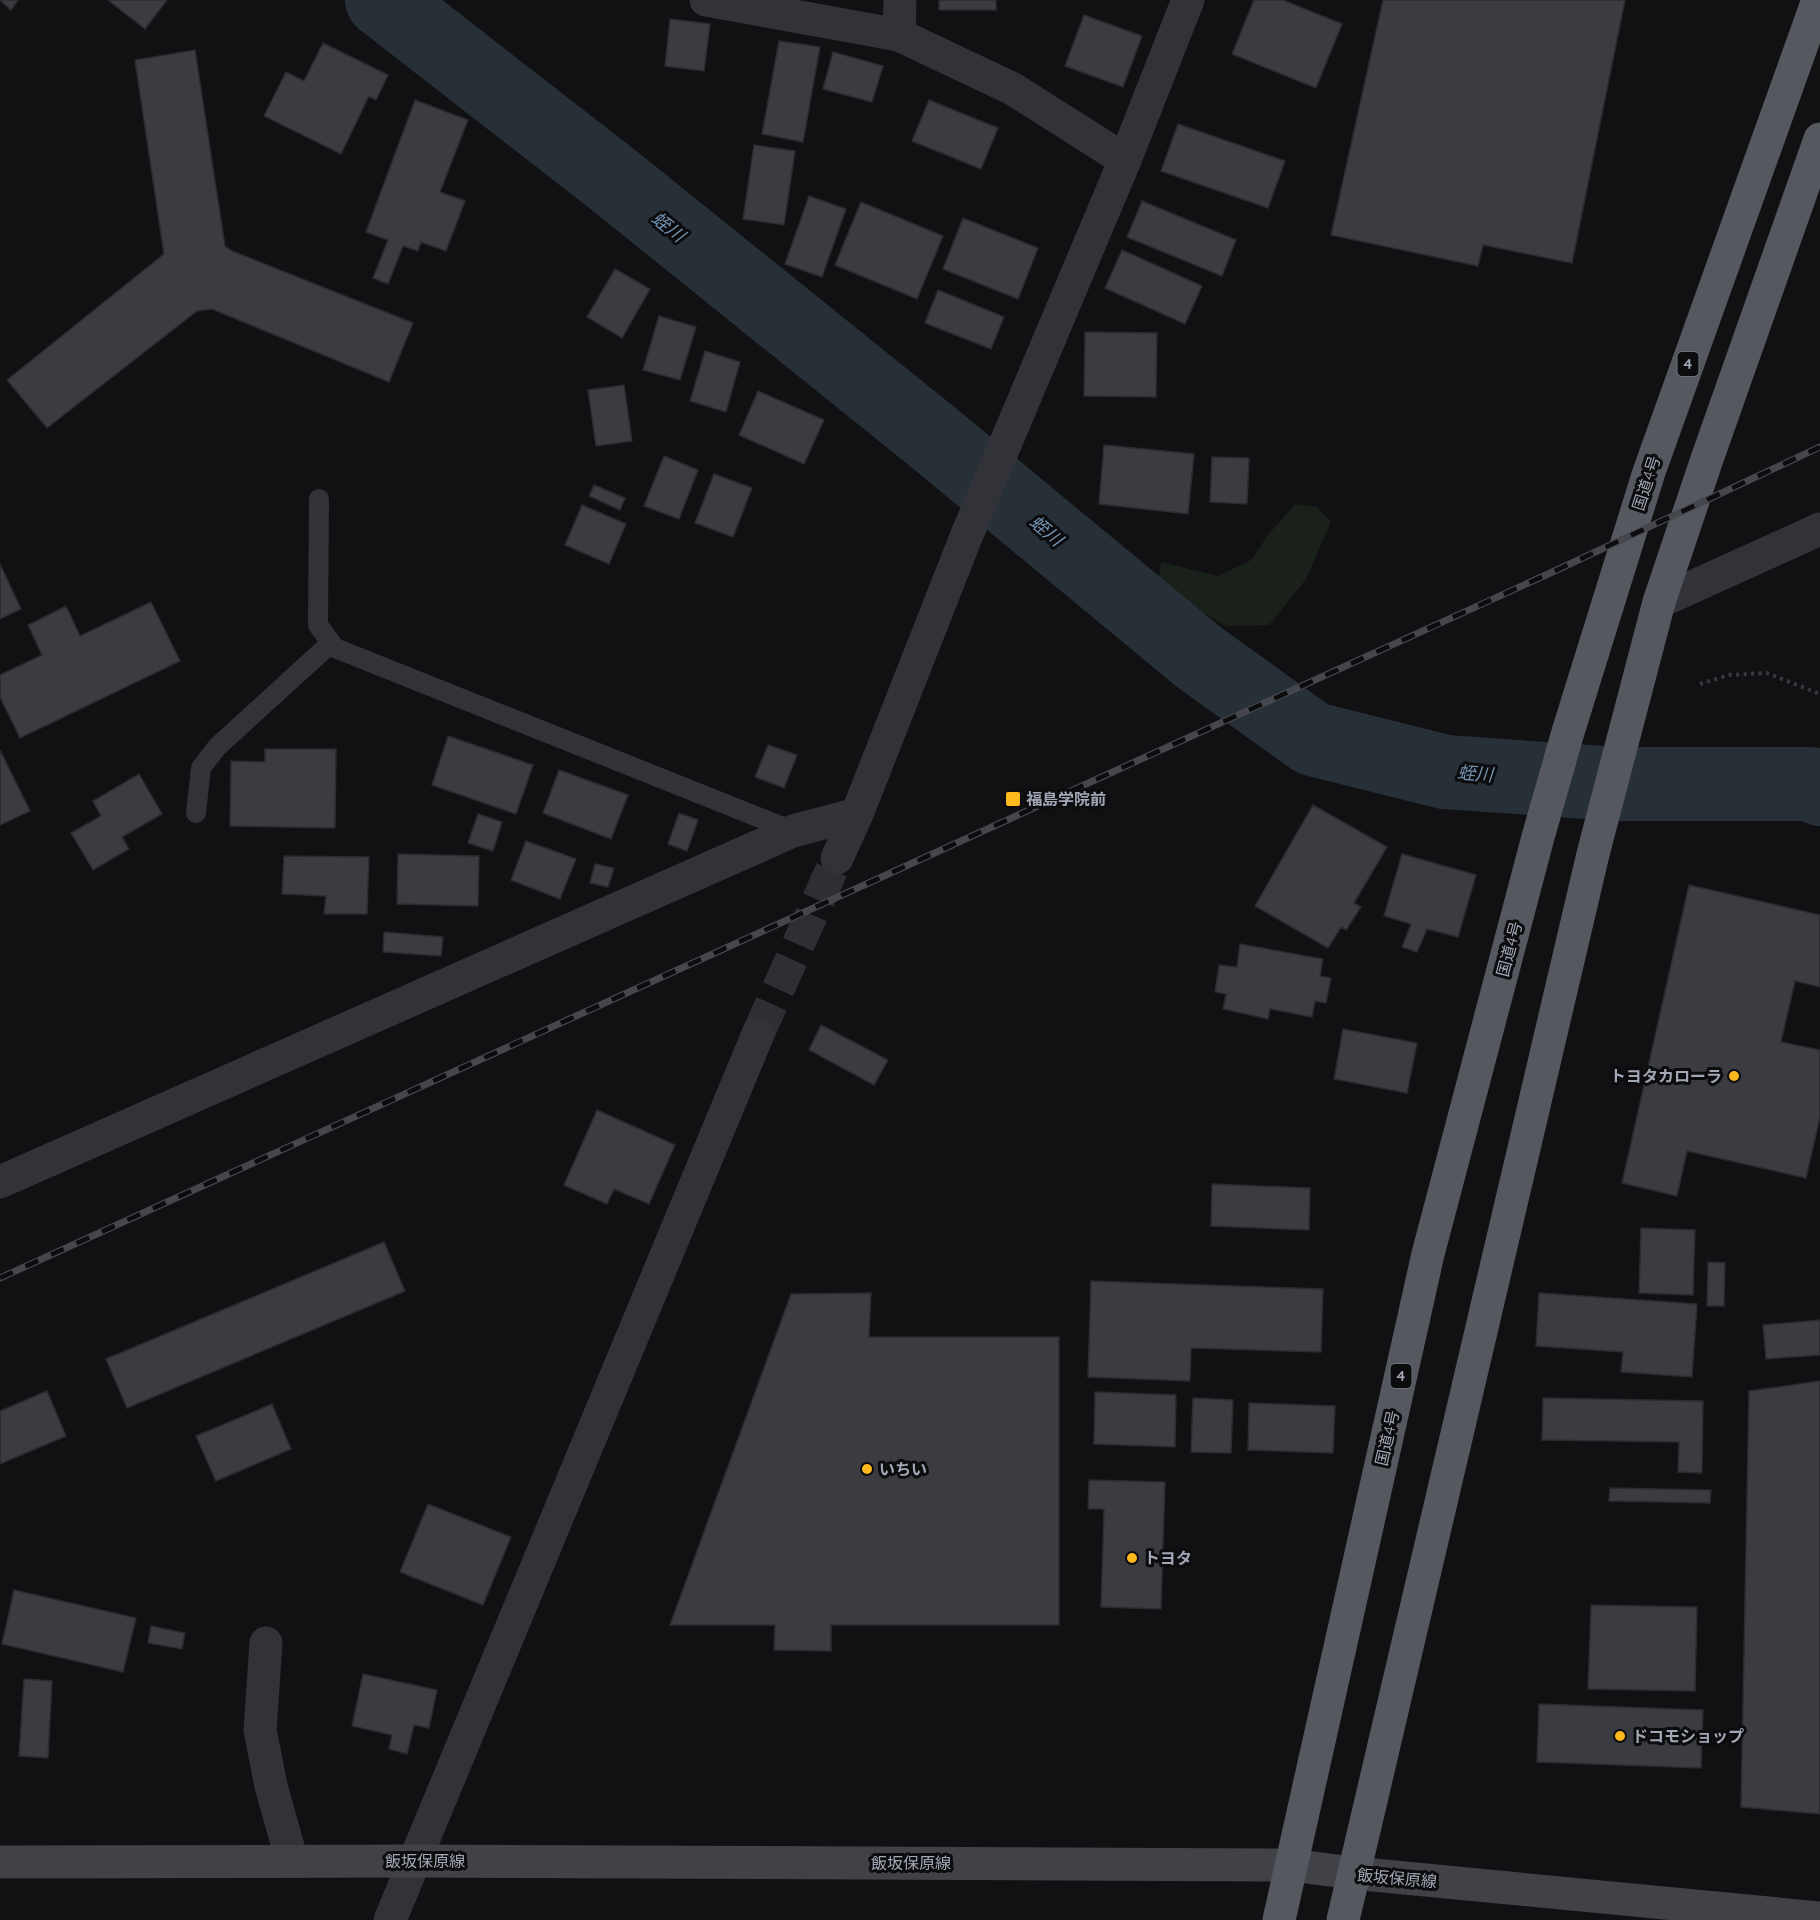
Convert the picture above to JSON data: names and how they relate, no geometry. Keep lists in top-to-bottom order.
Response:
{
  "streets": {
    "highway": ["4", "国道4号"],
    "main road": ["飯坂保原線"]
  },
  "crossings": [
    ["国道4号", "飯坂保原線"]
  ],
  "water": ["蛭川"],
  "places": {
    "transit": ["福島学院前"],
    "other": [
      "トヨタカローラ",
      "いちい",
      "トヨタ",
      "ドコモショップ"
    ]
  }
}
